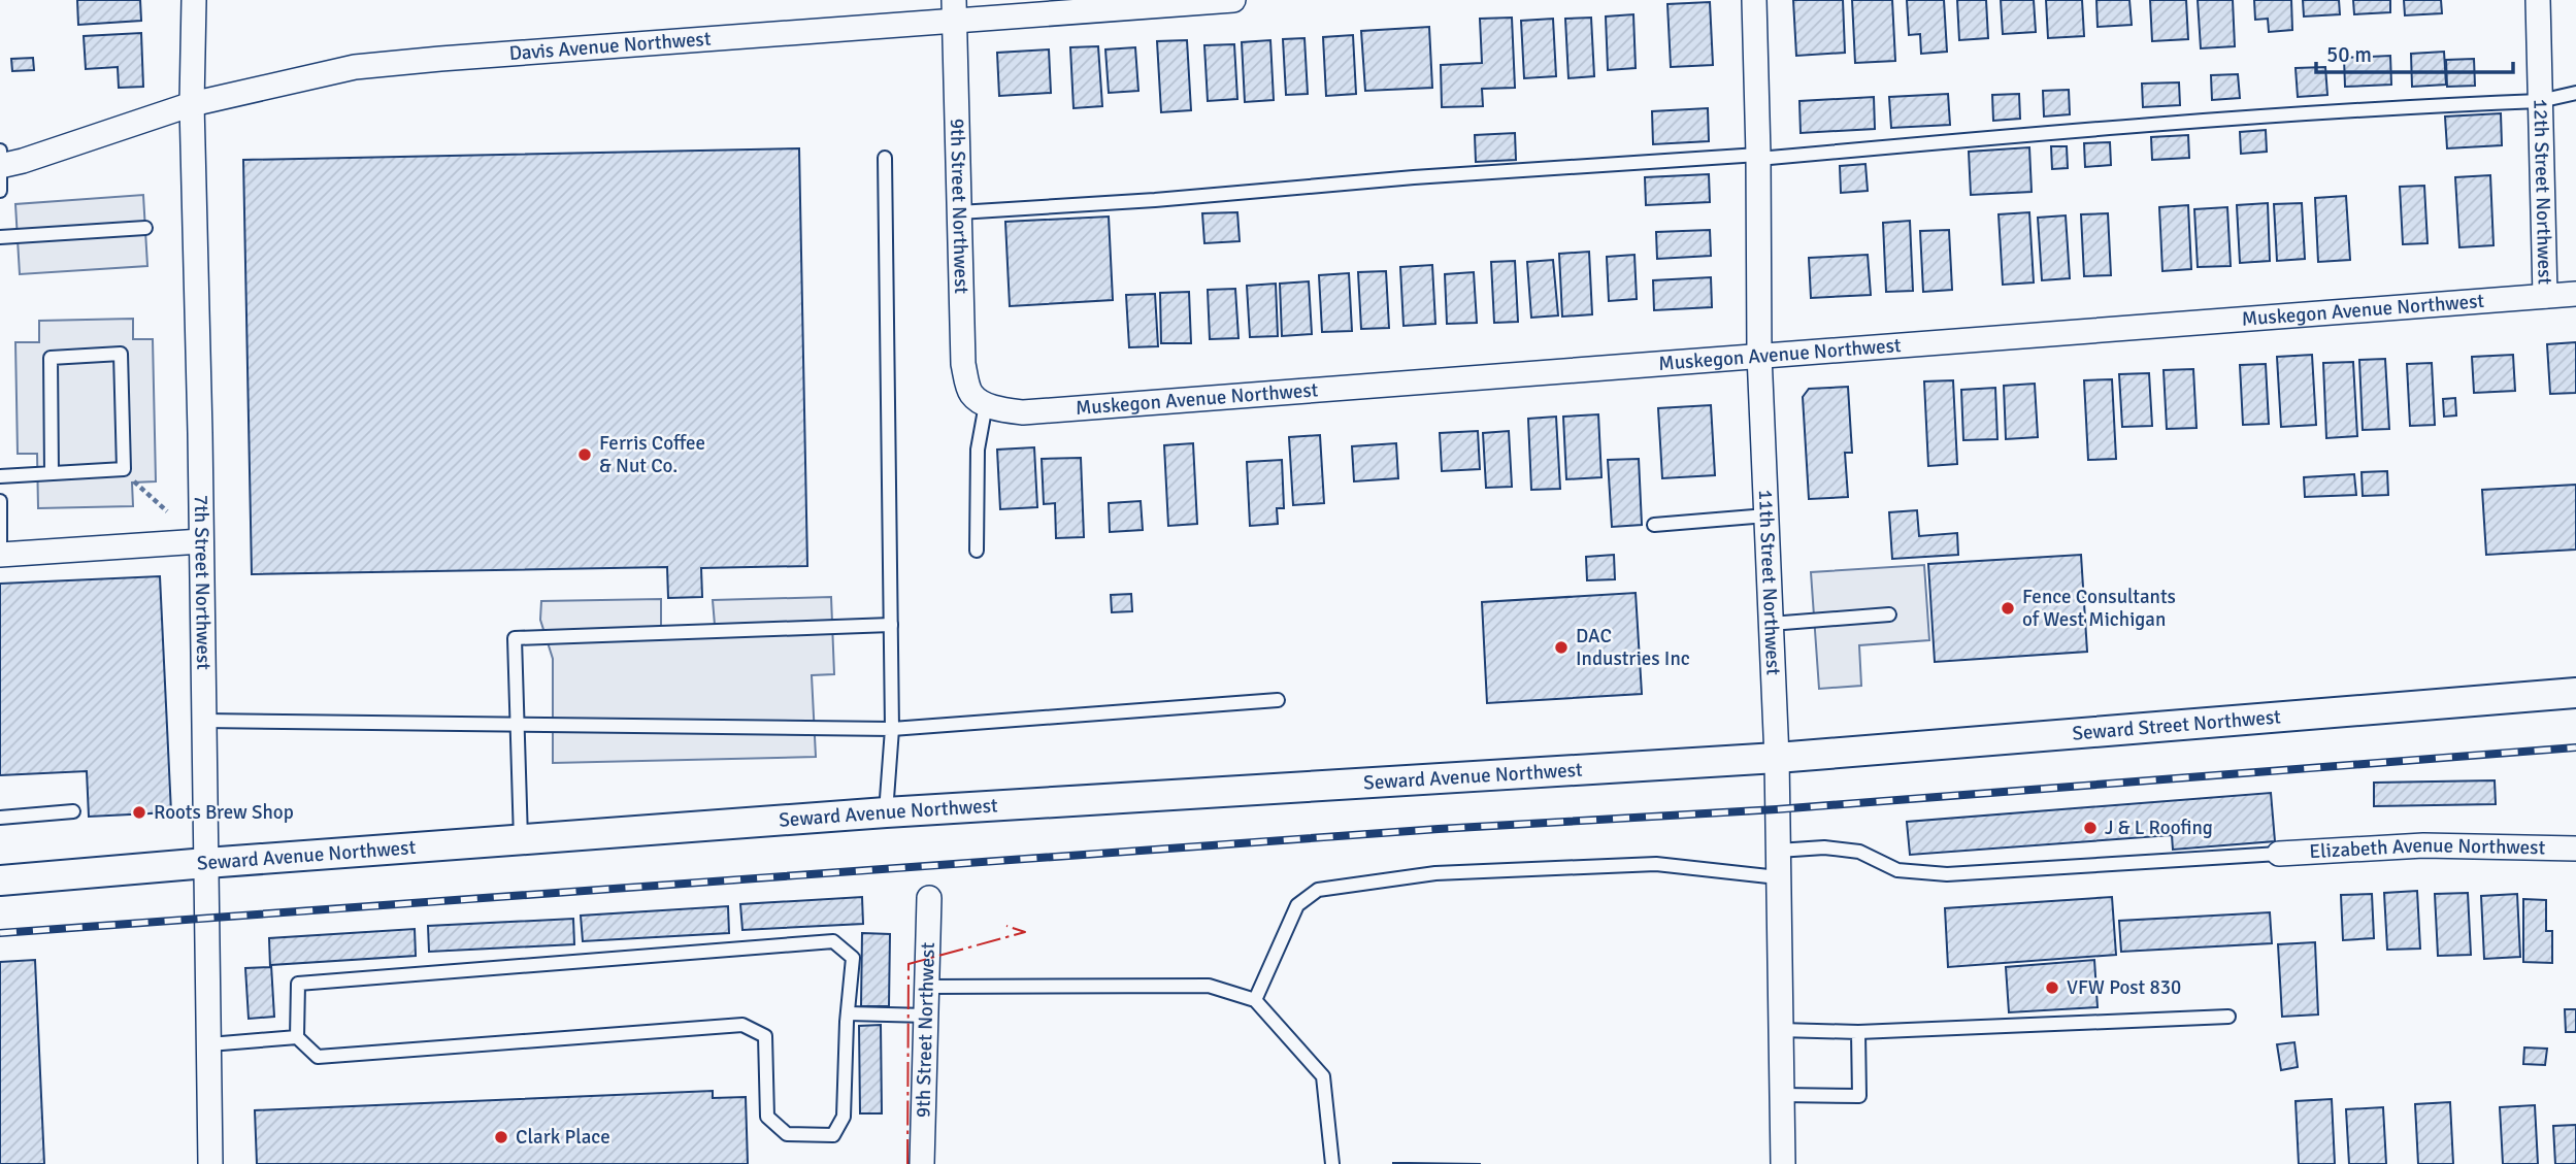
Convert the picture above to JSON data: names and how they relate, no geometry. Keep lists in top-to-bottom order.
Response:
{
  "streets": {
    "street": [
      "Davis Avenue Northwest",
      "12th Street Northwest",
      "9th Street Northwest",
      "Muskegon Avenue Northwest",
      "7th Street Northwest",
      "11th Street Northwest",
      "Seward Street Northwest",
      "Seward Avenue Northwest",
      "Elizabeth Avenue Northwest"
    ]
  },
  "crossings": [
    ["Davis Avenue Northwest", "9th Street Northwest"],
    ["Davis Avenue Northwest", "7th Street Northwest"],
    ["12th Street Northwest", "Muskegon Avenue Northwest"],
    ["9th Street Northwest", "Muskegon Avenue Northwest"],
    ["Muskegon Avenue Northwest", "11th Street Northwest"],
    ["7th Street Northwest", "Seward Avenue Northwest"],
    ["11th Street Northwest", "Seward Street Northwest"],
    ["11th Street Northwest", "Seward Avenue Northwest"],
    ["Seward Street Northwest", "Seward Avenue Northwest"]
  ],
  "places": [
    "Ferris Coffee & Nut Co.",
    "Fence Consultants of West Michigan",
    "DAC Industries Inc",
    "Roots Brew Shop",
    "J & L Roofing",
    "VFW Post 830",
    "Clark Place"
  ],
  "scale_bar": "50 m"
}
